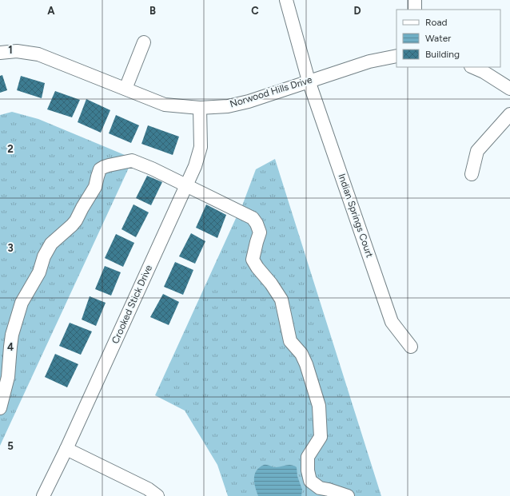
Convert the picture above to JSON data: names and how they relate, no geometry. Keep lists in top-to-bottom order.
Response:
{
  "streets": {
    "street": ["Norwood Hills Drive", "Indian Springs Court", "Crooked Stick Drive"]
  },
  "crossings": [
    ["Norwood Hills Drive", "Indian Springs Court"],
    ["Norwood Hills Drive", "Crooked Stick Drive"]
  ],
  "legend": ["Road", "Water", "Building"],
  "grid": {
    "columns": [
      "A",
      "B",
      "C",
      "D"
    ],
    "rows": [
      "1",
      "2",
      "3",
      "4",
      "5"
    ]
  }
}
